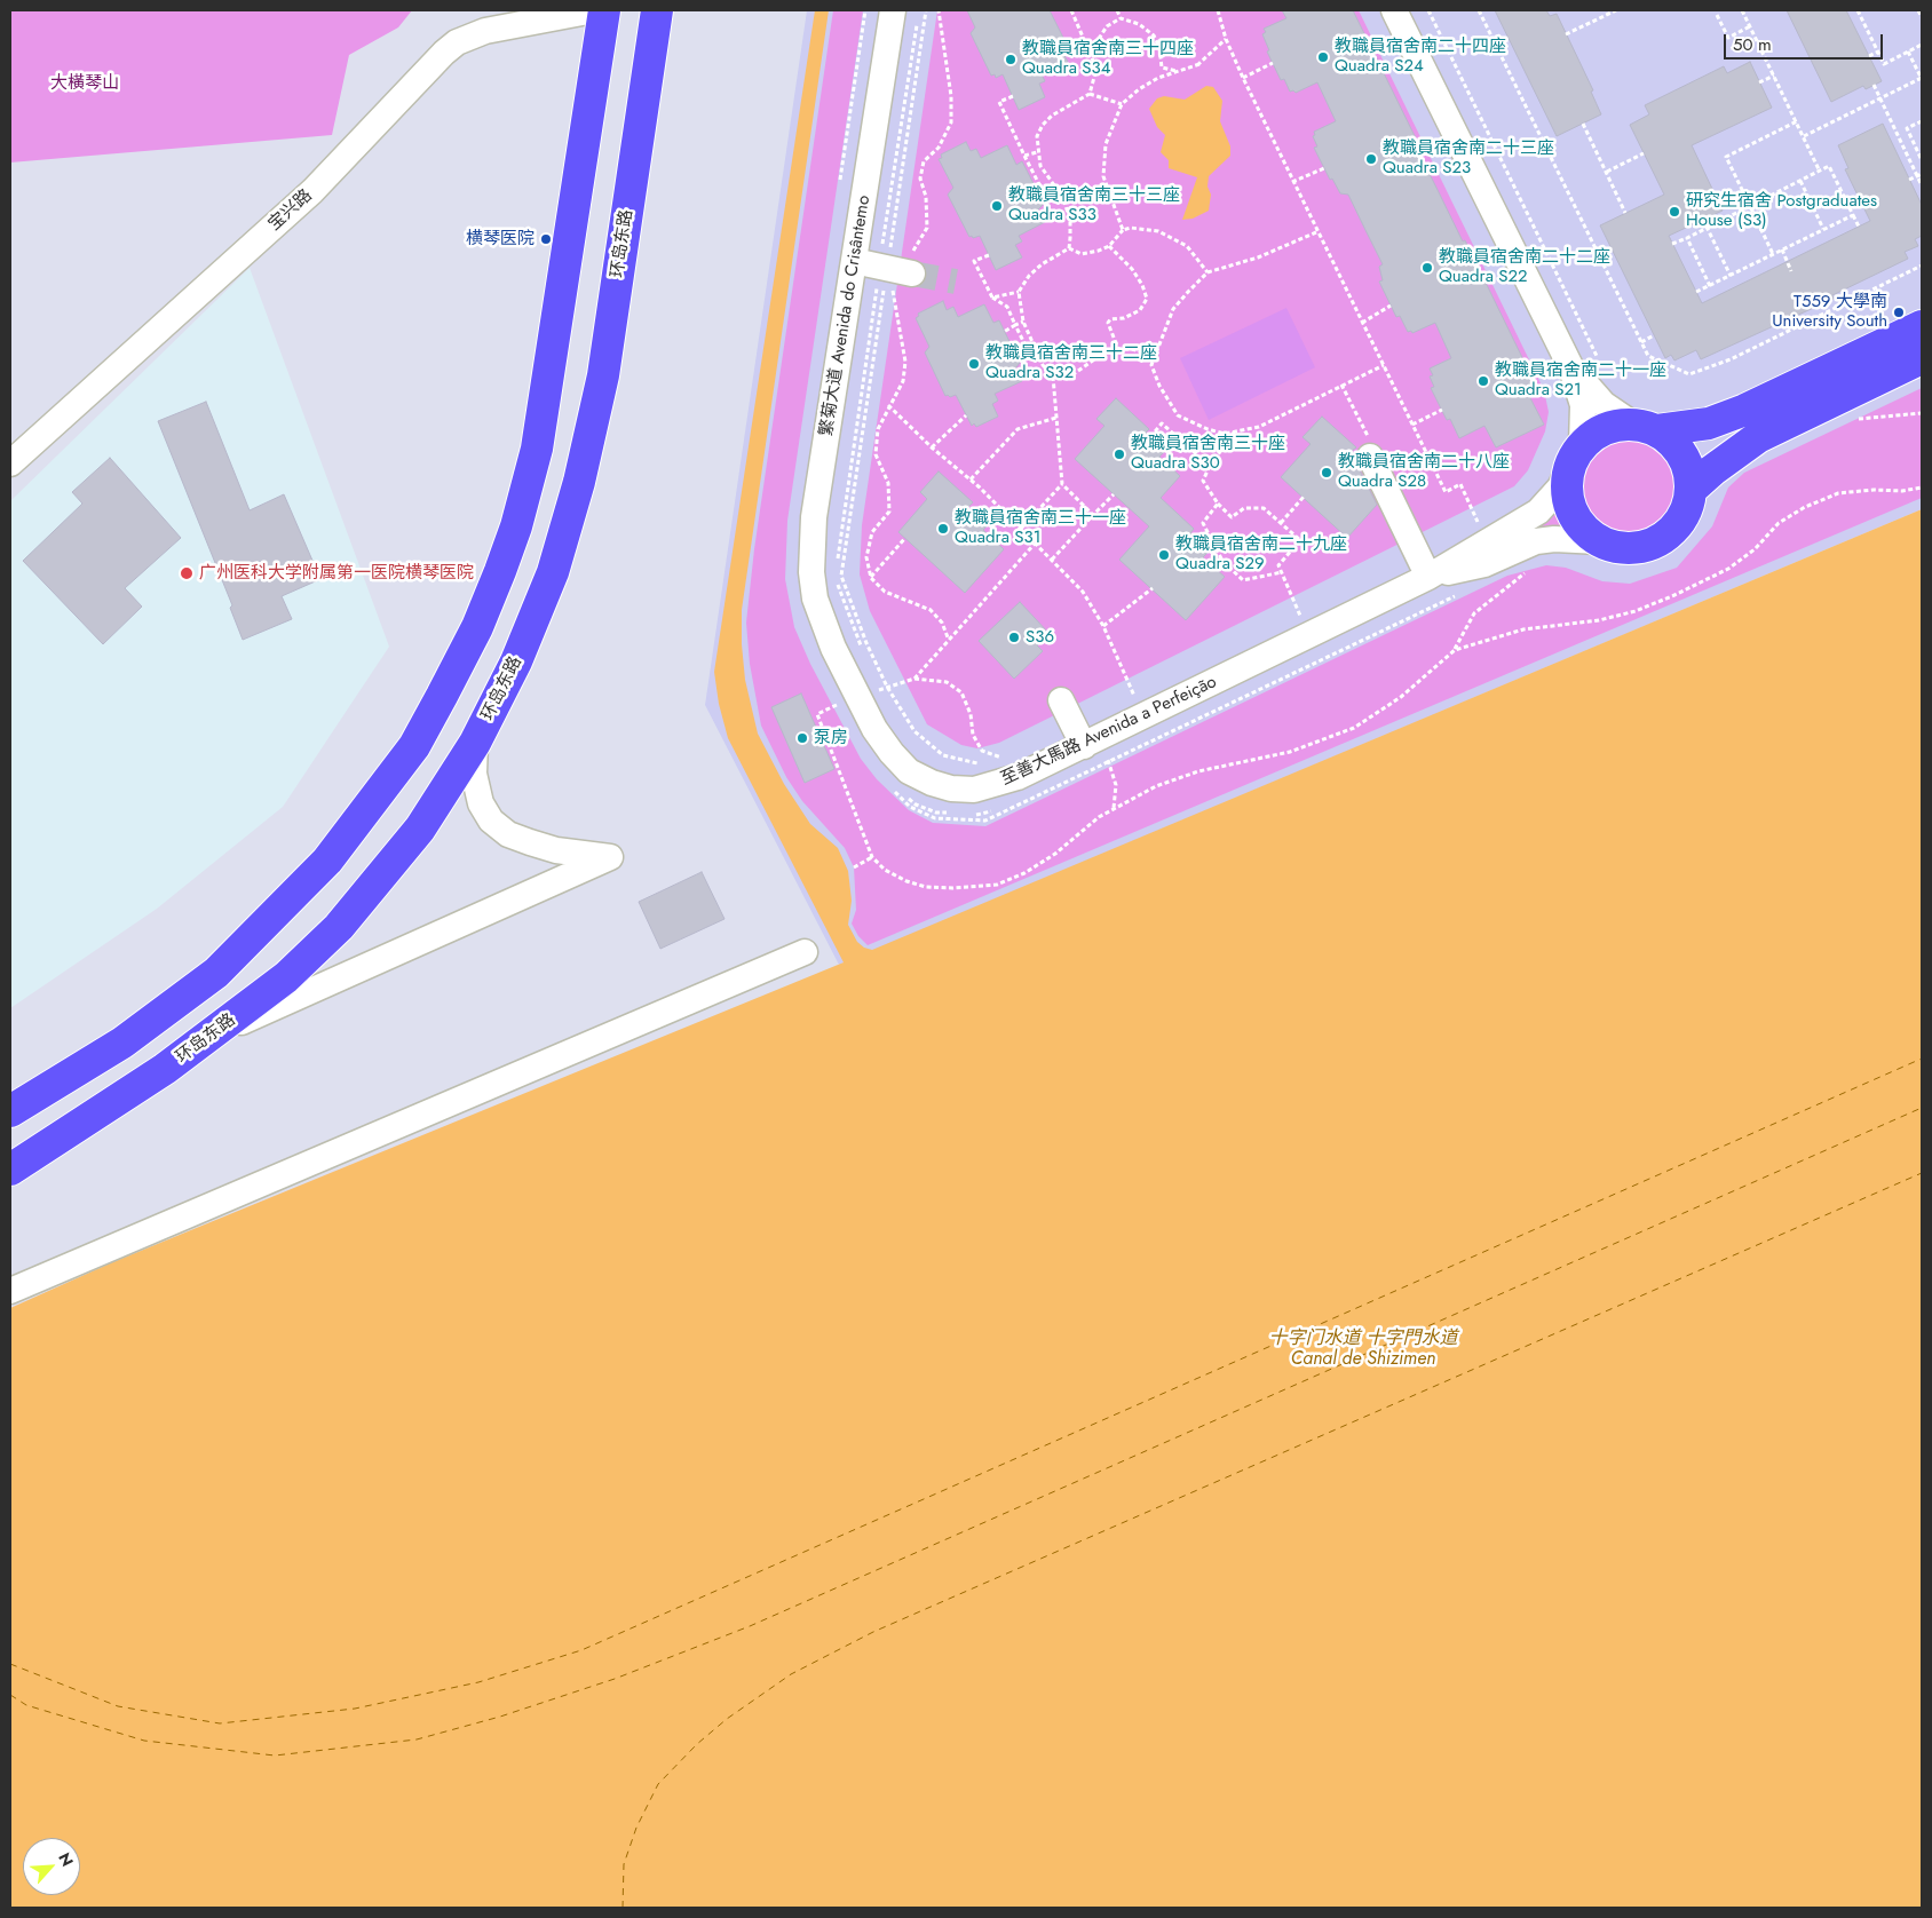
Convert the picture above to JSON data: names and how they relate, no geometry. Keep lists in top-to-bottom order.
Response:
{
  "streets": {
    "main road": ["环岛东路"],
    "street": ["宝兴路", "繁菊大道 Avenida do Crisântemo", "至善大馬路 Avenida a Perfeição"]
  },
  "crossings": [
    ["繁菊大道 Avenida do Crisântemo", "至善大馬路 Avenida a Perfeição"]
  ],
  "water": ["十字门水道 十字門水道 Canal de Shizimen"],
  "parks": ["大橫琴山"],
  "places": [
    "教職員宿舍南二十四座 Quadra S24",
    "教職員宿舍南三十四座 Quadra S34",
    "教職員宿舍南二十三座 Quadra S23",
    "教職員宿舍南三十三座 Quadra S33",
    "研究生宿舍 Postgraduates House (S3)",
    "横琴医院",
    "教職員宿舍南二十二座 Quadra S22",
    "T559 大學南 University South",
    "教職員宿舍南三十二座 Quadra S32",
    "教職員宿舍南二十一座 Quadra S21",
    "教職員宿舍南三十座 Quadra S30",
    "教職員宿舍南二十八座 Quadra S28",
    "教職員宿舍南三十一座 Quadra S31",
    "教職員宿舍南二十九座 Quadra S29",
    "广州医科大学附属第一医院横琴医院",
    "S36",
    "泵房"
  ],
  "scale_bar": "50 m",
  "north": "top right"
}
